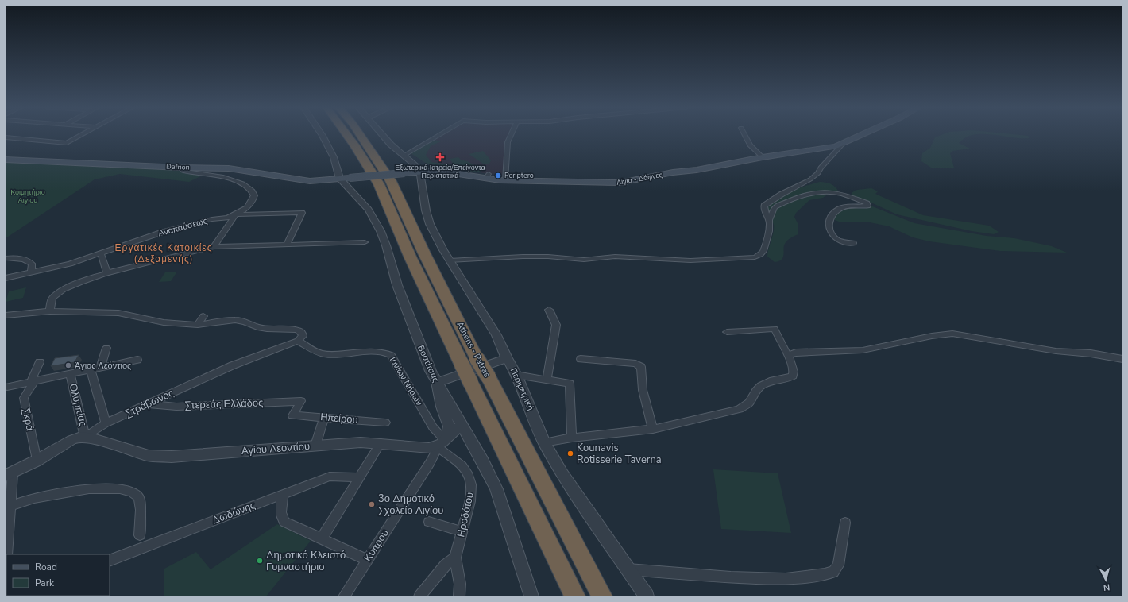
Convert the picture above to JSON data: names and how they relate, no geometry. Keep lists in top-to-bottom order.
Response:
{
  "streets": {
    "highway": ["Athens - Patras"],
    "main road": ["Dafnon", "Αίγιο - Δάφνες"],
    "street": [
      "Αναπαύσεως",
      "Βοστίτσας",
      "Ιονίων Νήσων",
      "Περιμετρική",
      "Στράβωνος",
      "Στερεάς Ελλάδος",
      "Ολυμπίας",
      "Ηπείρου",
      "Σκρά",
      "Αγίου Λεοντίου",
      "Δωδώνης",
      "Ηροδότου",
      "Κύπρου"
    ]
  },
  "crossings": [
    ["Dafnon", "Αίγιο - Δάφνες"],
    ["Dafnon", "Αναπαύσεως"],
    ["Dafnon", "Βοστίτσας"],
    ["Αίγιο - Δάφνες", "Περιμετρική"],
    ["Ιονίων Νήσων", "Στράβωνος"],
    ["Ιονίων Νήσων", "Αγίου Λεοντίου"],
    ["Ιονίων Νήσων", "Ηροδότου"],
    ["Ιονίων Νήσων", "Κύπρου"],
    ["Στράβωνος", "Στερεάς Ελλάδος"],
    ["Στράβωνος", "Ολυμπίας"],
    ["Στράβωνος", "Σκρά"],
    ["Στράβωνος", "Αγίου Λεοντίου"],
    ["Στερεάς Ελλάδος", "Ηπείρου"],
    ["Ολυμπίας", "Αγίου Λεοντίου"],
    ["Αγίου Λεοντίου", "Ηροδότου"],
    ["Αγίου Λεοντίου", "Κύπρου"],
    ["Ηροδότου", "Κύπρου"]
  ],
  "districts": ["Εργατικές Κατοικίες (Δεξαμενής)"],
  "parks": ["Κοιμητήριο Αιγίου"],
  "places": {
    "health": ["Εξωτερικά Ιατρεία/Επείγοντα Περιστατικά"],
    "other": [
      "Periptero",
      "Άγιος Λεόντιος",
      "Kounavis Rotisserie Taverna",
      "3ο Δημοτικό Σχολείο Αιγίου",
      "Δημοτικό Κλειστό Γυμναστήριο"
    ]
  },
  "legend": ["Road", "Park"],
  "north": "bottom"
}
